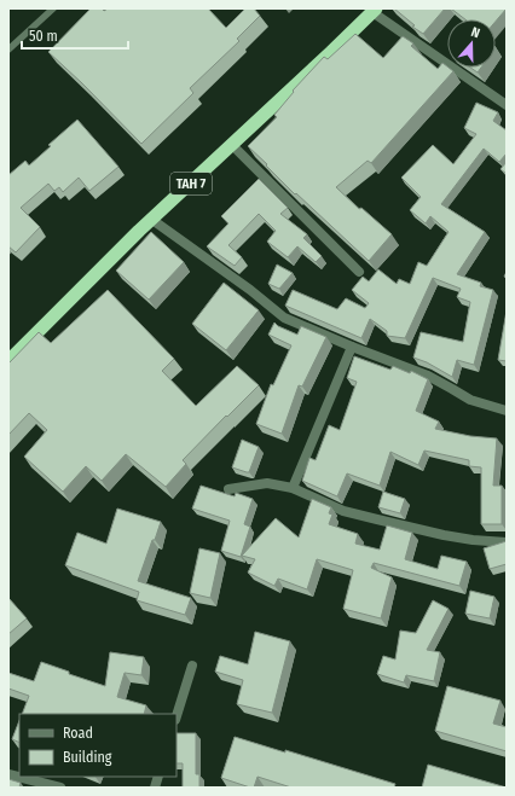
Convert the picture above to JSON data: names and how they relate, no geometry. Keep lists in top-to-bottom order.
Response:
{
  "streets": {
    "highway": ["TAH 7"]
  },
  "legend": ["Road", "Building"],
  "scale_bar": "50 m",
  "north": "top"
}
